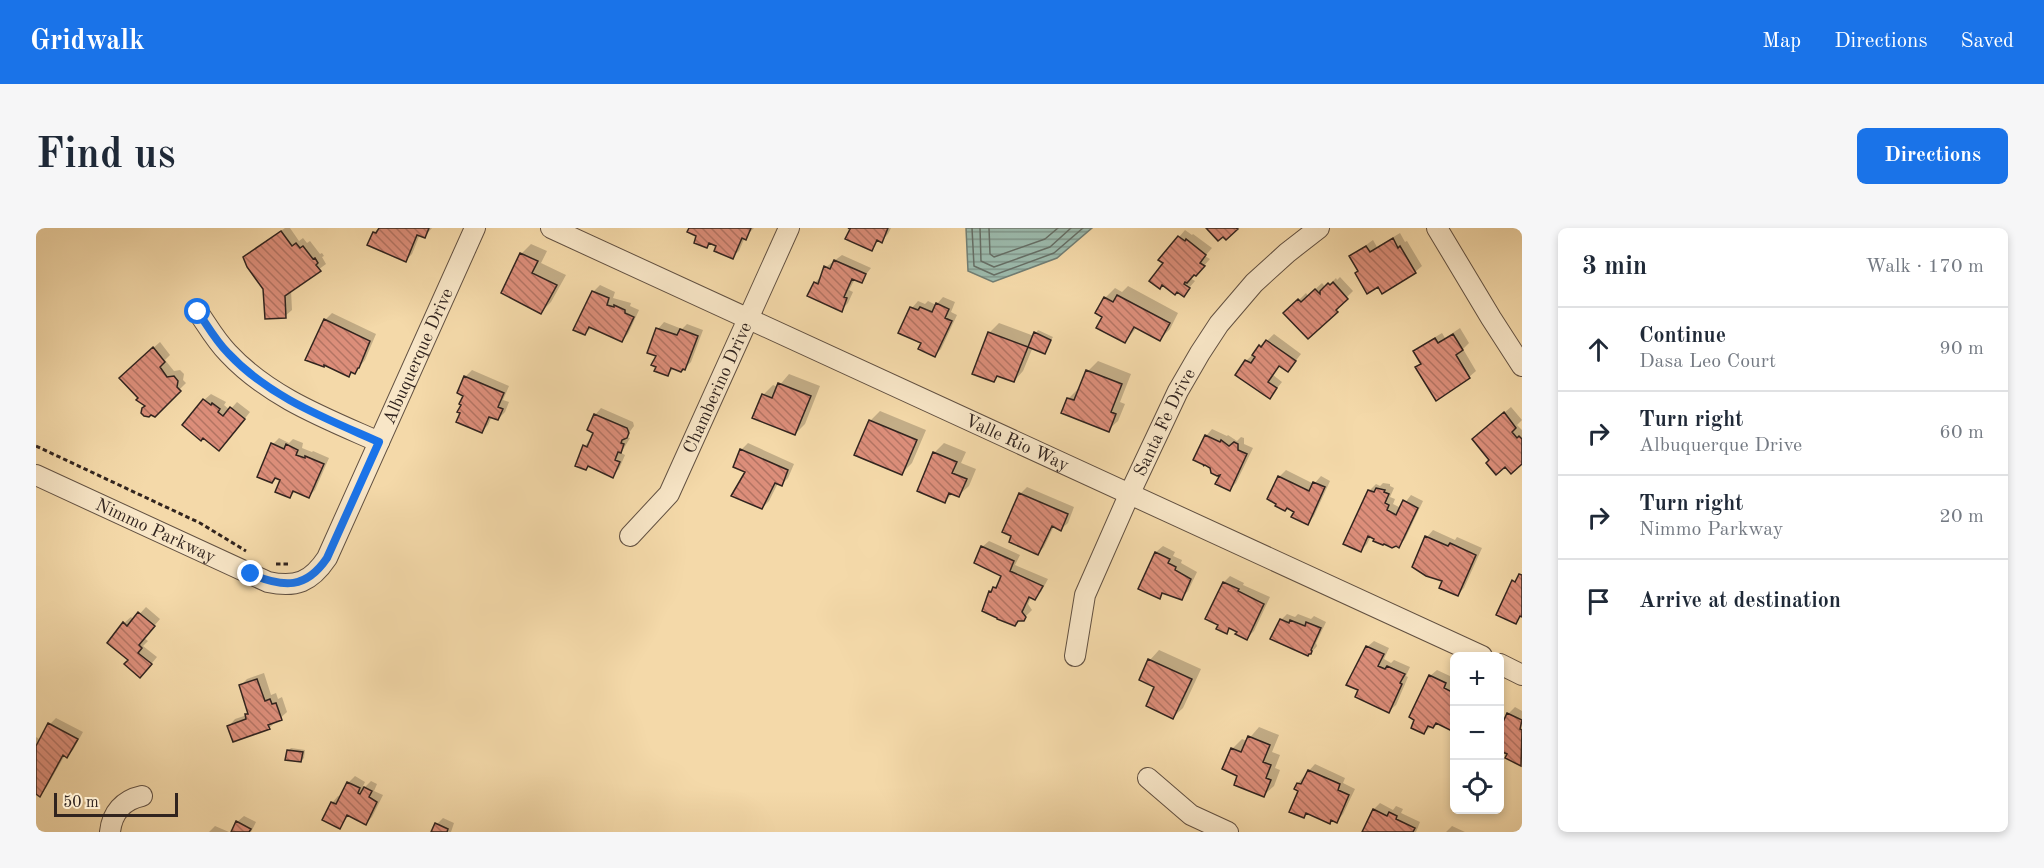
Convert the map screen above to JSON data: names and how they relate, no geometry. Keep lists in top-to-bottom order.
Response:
{
  "streets": {
    "street": [
      "Albuquerque Drive",
      "Chamberino Drive",
      "Santa Fe Drive",
      "Valle Rio Way",
      "Nimmo Parkway"
    ]
  },
  "crossings": [
    ["Albuquerque Drive", "Nimmo Parkway"],
    ["Chamberino Drive", "Valle Rio Way"],
    ["Santa Fe Drive", "Valle Rio Way"]
  ],
  "scale_bar": "50 m",
  "page": {
    "header": "Gridwalk",
    "nav": ["Map", "Directions", "Saved"],
    "buttons": "Directions",
    "title": "Find us",
    "heading": ["3 min", "Walk · 170 m"],
    "list": [
      ["Continue", "Dasa Leo Court", "90 m"],
      ["Turn right", "Albuquerque Drive", "60 m"],
      ["Turn right", "Nimmo Parkway", "20 m"],
      "Arrive at destination"
    ],
    "map_buttons": ["+", "−"],
    "scale": "50 m"
  }
}
